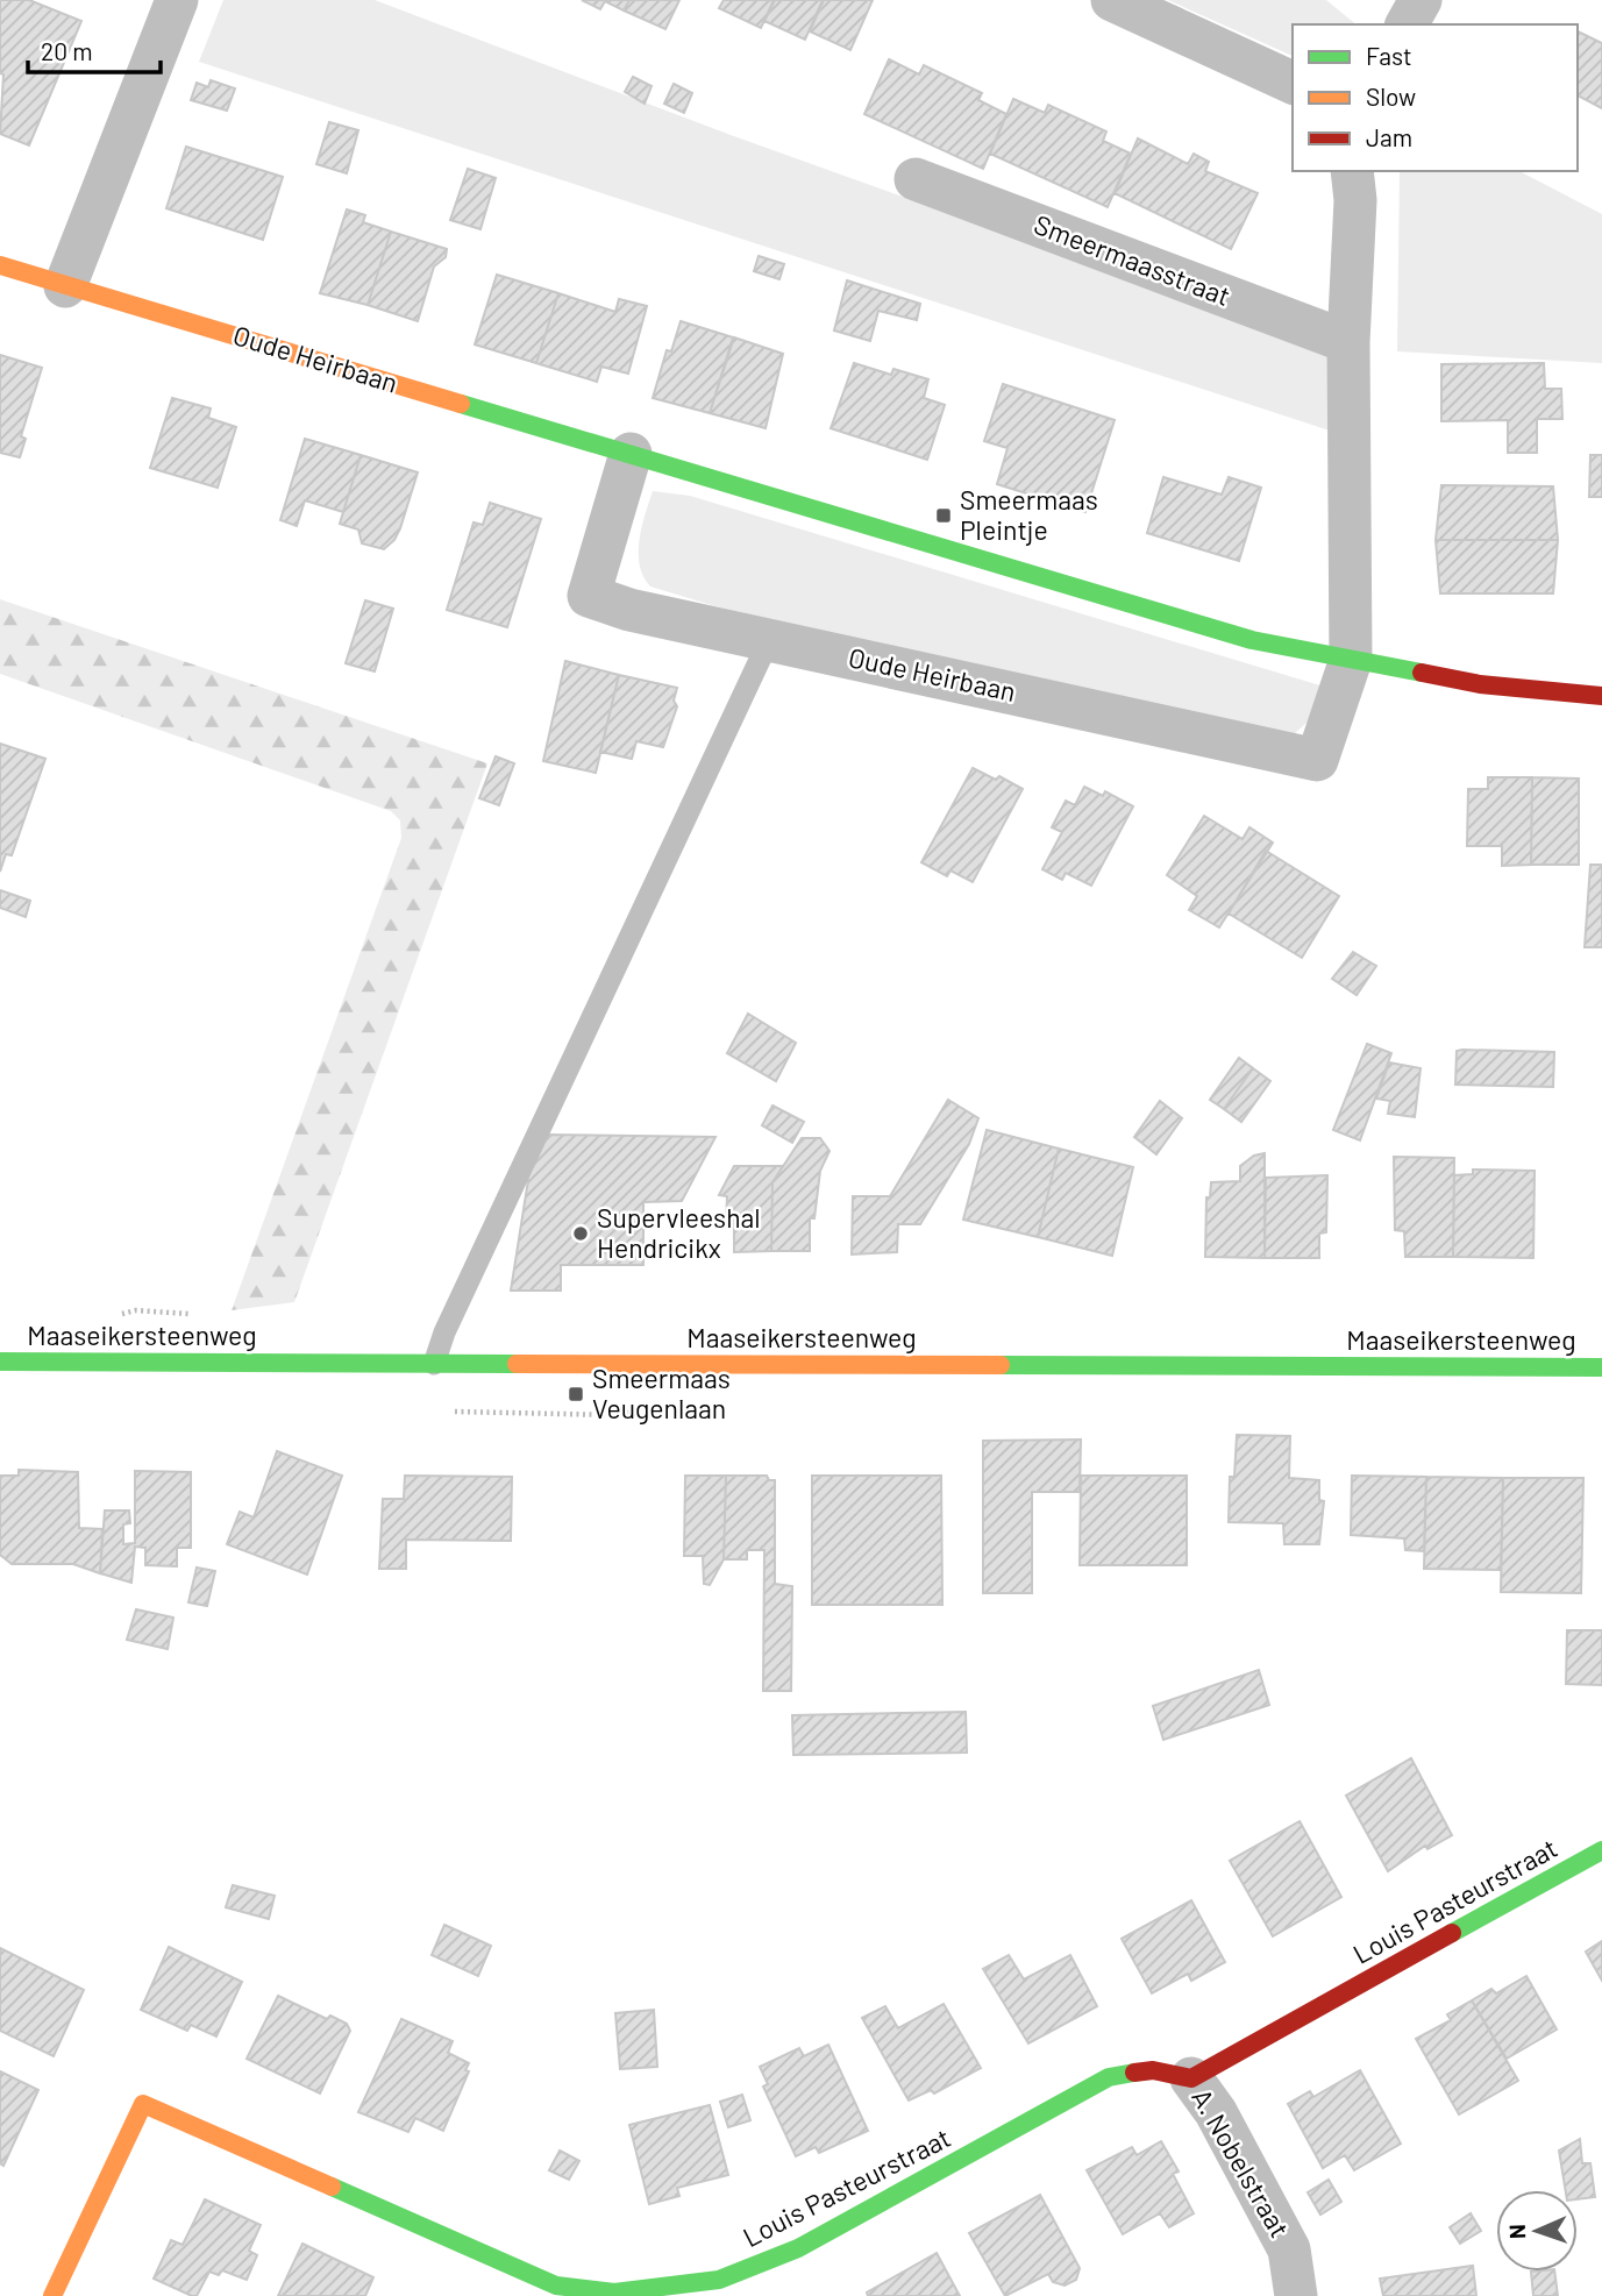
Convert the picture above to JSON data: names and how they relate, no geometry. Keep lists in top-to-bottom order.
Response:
{
  "streets": {
    "street": [
      "Smeermaasstraat",
      "Oude Heirbaan",
      "Maaseikersteenweg",
      "Louis Pasteurstraat",
      "A. Nobelstraat"
    ]
  },
  "crossings": [
    ["Louis Pasteurstraat", "A. Nobelstraat"]
  ],
  "places": {
    "transit": ["Smeermaas Pleintje", "Smeermaas Veugenlaan"],
    "other": ["Supervleeshal Hendricikx"]
  },
  "legend": ["Fast", "Slow", "Jam"],
  "scale_bar": "20 m",
  "north": "left"
}
